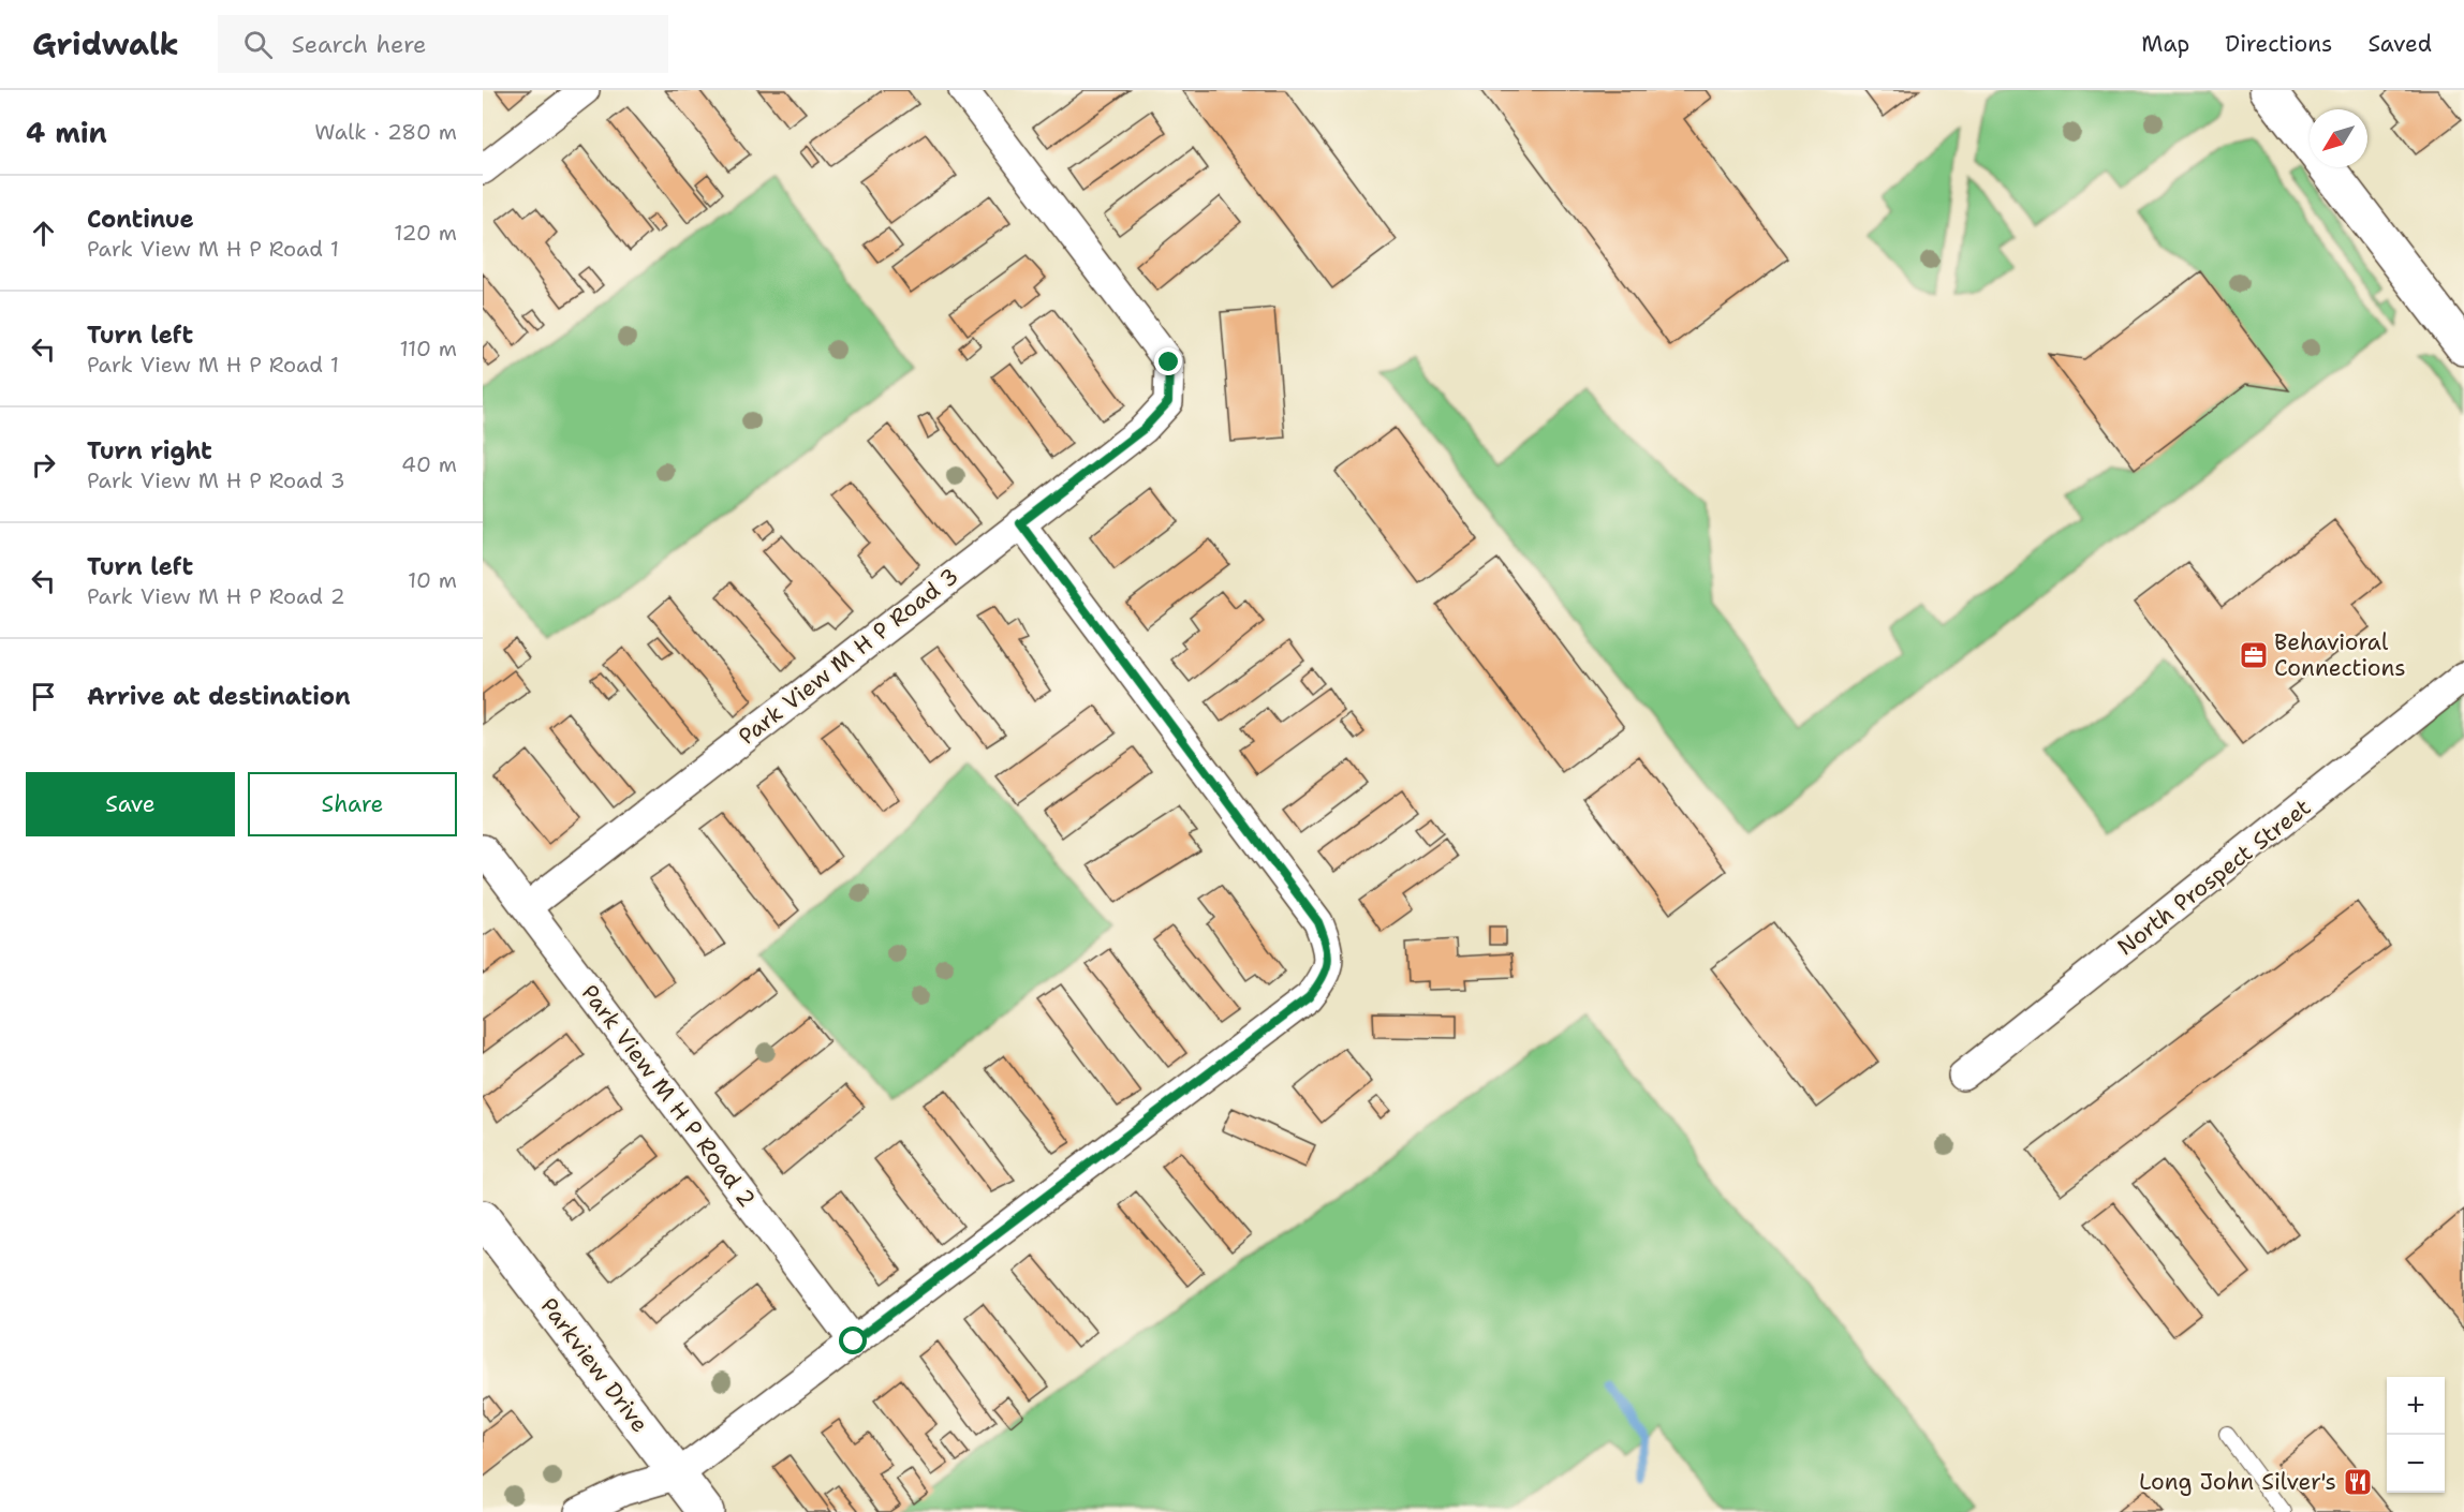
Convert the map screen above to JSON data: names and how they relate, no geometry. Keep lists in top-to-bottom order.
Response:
{
  "streets": {
    "street": [
      "Park View M H P Road 3",
      "North Prospect Street",
      "Park View M H P Road 2",
      "Parkview Drive"
    ]
  },
  "crossings": [
    ["Park View M H P Road 3", "Park View M H P Road 2"]
  ],
  "places": {
    "office": ["Behavioral Connections"],
    "restaurant": ["Long John Silver's"]
  },
  "north": "bottom left",
  "page": {
    "header": "Gridwalk",
    "search": "Search here",
    "nav": ["Map", "Directions", "Saved"],
    "heading": ["4 min", "Walk · 280 m"],
    "list": [
      ["Continue", "Park View M H P Road 1", "120 m"],
      ["Turn left", "Park View M H P Road 1", "110 m"],
      ["Turn right", "Park View M H P Road 3", "40 m"],
      ["Turn left", "Park View M H P Road 2", "10 m"],
      "Arrive at destination"
    ],
    "buttons": ["Save", "Share"],
    "map_buttons": ["+", "−"]
  }
}
